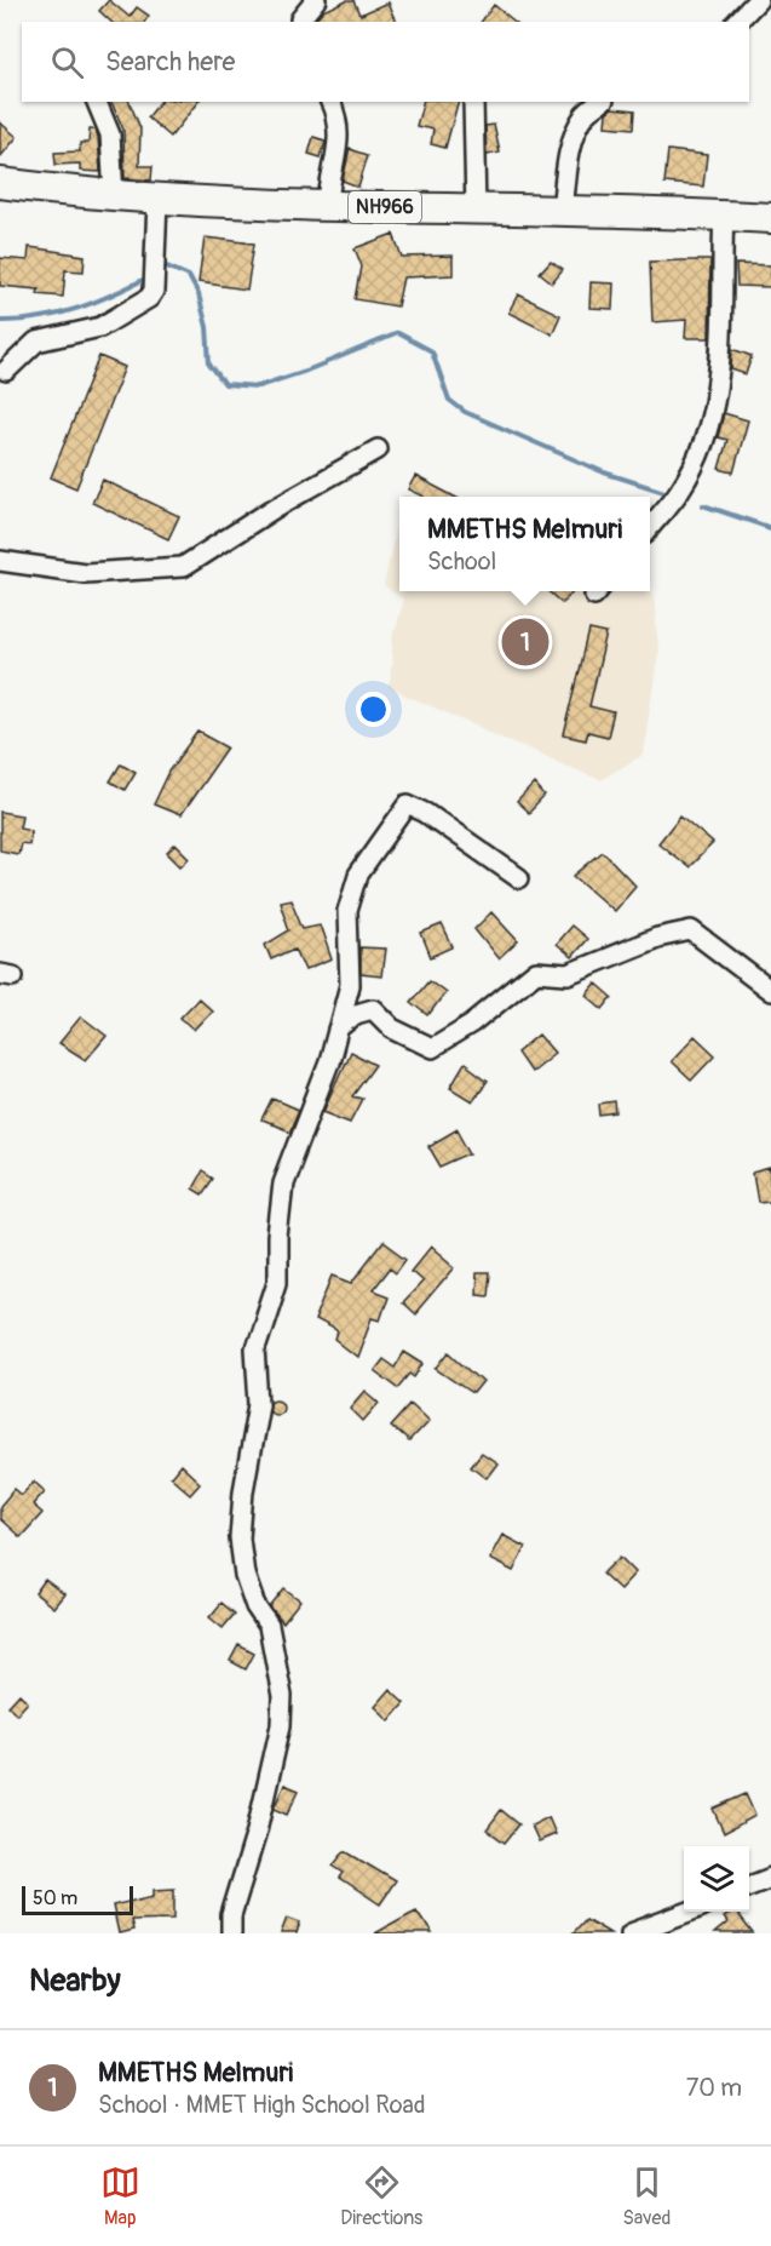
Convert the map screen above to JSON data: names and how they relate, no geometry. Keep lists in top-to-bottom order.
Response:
{
  "streets": {
    "highway": ["NH966"]
  },
  "scale_bar": "50 m",
  "page": {
    "search": "Search here",
    "popup": ["MMETHS Melmuri", "School"],
    "pins": "1",
    "scale": "50 m",
    "heading": "Nearby",
    "list": [
      {
        "mark": "1",
        "name": "MMETHS Melmuri",
        "note": "School · MMET High School Road",
        "value": "70 m"
      }
    ],
    "nav": ["Map", "Directions", "Saved"]
  }
}
